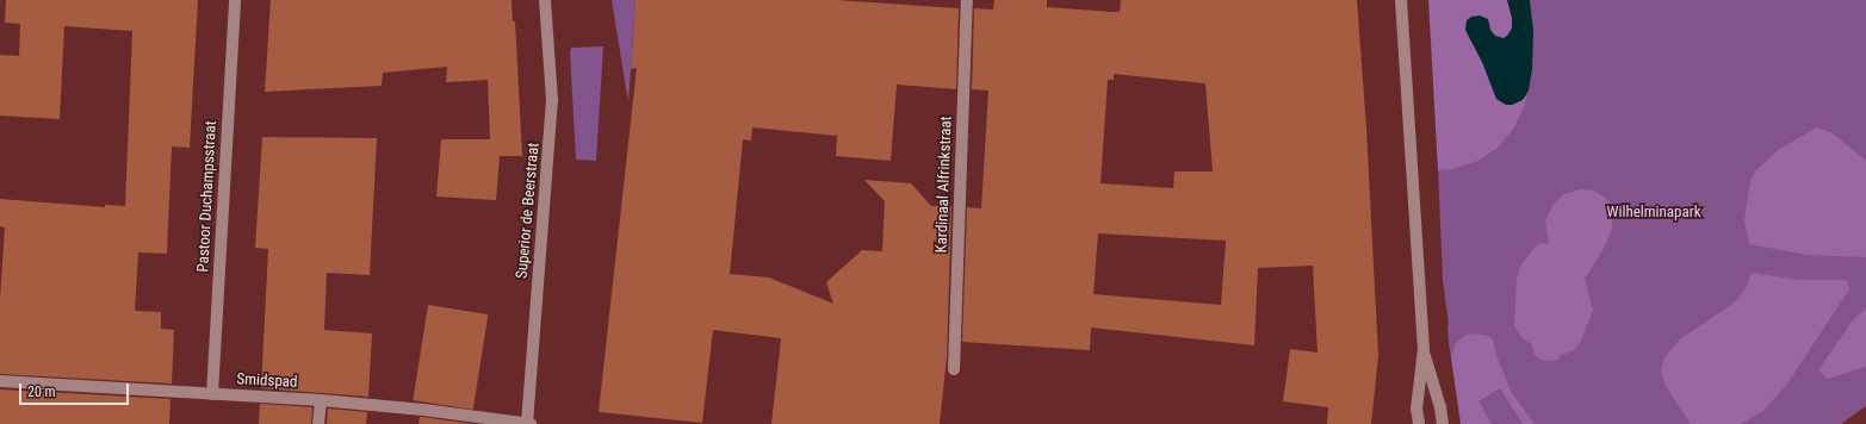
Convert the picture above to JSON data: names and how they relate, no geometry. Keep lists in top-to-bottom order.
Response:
{
  "streets": {
    "street": [
      "Kardinaal Alfrinkstraat",
      "Pastoor Duchampsstraat",
      "Superior de Beerstraat",
      "Smidspad"
    ]
  },
  "crossings": [
    ["Pastoor Duchampsstraat", "Smidspad"],
    ["Superior de Beerstraat", "Smidspad"]
  ],
  "parks": ["Wilhelminapark"],
  "scale_bar": "20 m"
}
